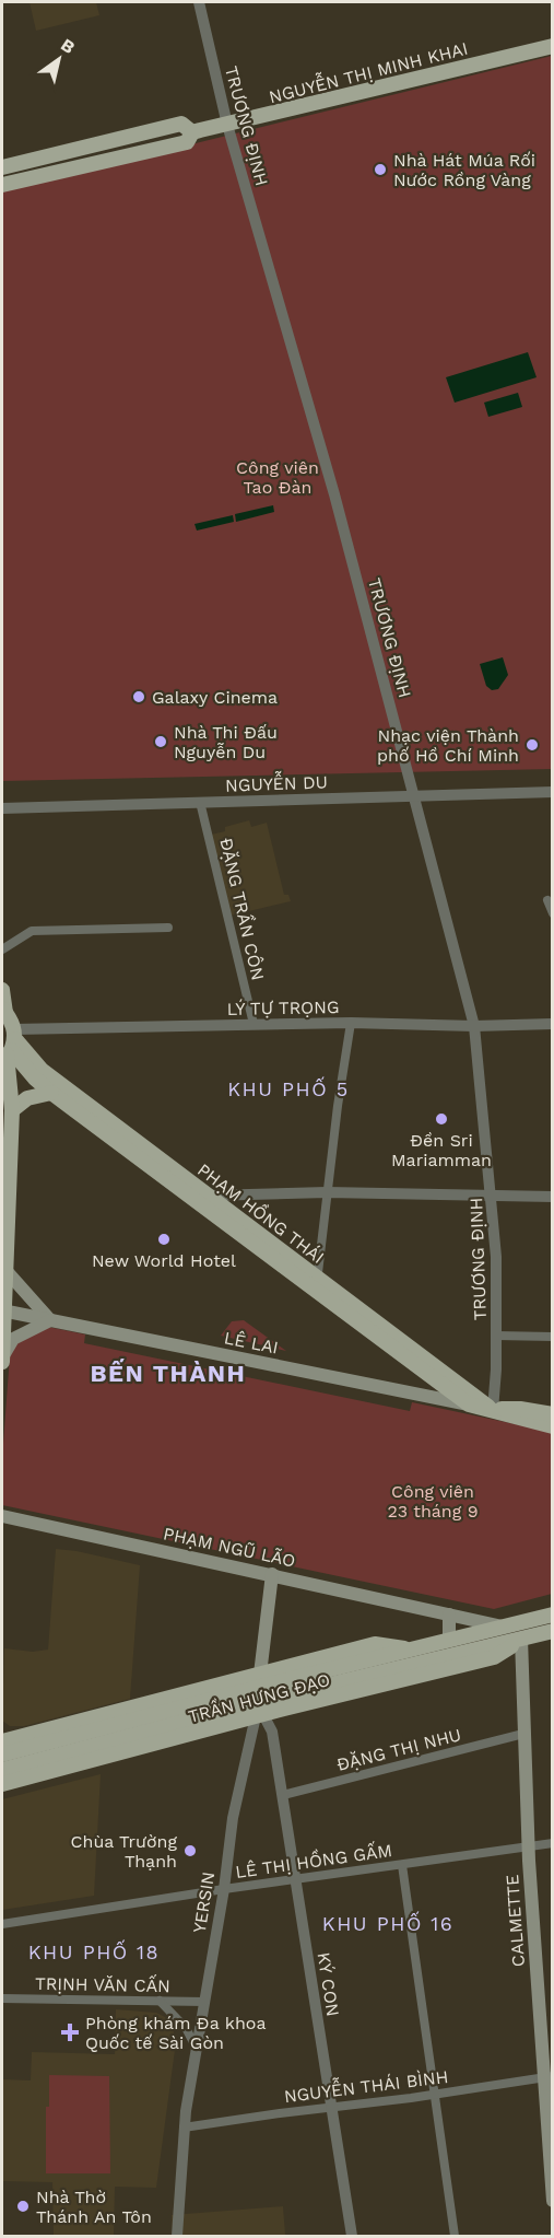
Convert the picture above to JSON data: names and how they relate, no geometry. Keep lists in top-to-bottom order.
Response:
{
  "streets": {
    "main road": [
      "NGUYỄN THỊ MINH KHAI",
      "PHẠM HỒNG THÁI",
      "LÊ LAI",
      "PHẠM NGŨ LÃO",
      "TRẦN HƯNG ĐẠO",
      "YERSIN",
      "CALMETTE"
    ],
    "street": [
      "TRƯƠNG ĐỊNH",
      "NGUYỄN DU",
      "ĐẶNG TRẦN CÔN",
      "LÝ TỰ TRỌNG",
      "ÐẶNG THỊ NHU",
      "LÊ THỊ HỒNG GẤM",
      "TRỊNH VĂN CẤN",
      "KÝ CON",
      "NGUYỄN THÁI BÌNH"
    ]
  },
  "crossings": [
    ["NGUYỄN THỊ MINH KHAI", "TRƯƠNG ĐỊNH"],
    ["TRƯƠNG ĐỊNH", "NGUYỄN DU"],
    ["TRƯƠNG ĐỊNH", "LÝ TỰ TRỌNG"],
    ["TRƯƠNG ĐỊNH", "PHẠM HỒNG THÁI"],
    ["TRƯƠNG ĐỊNH", "LÊ LAI"],
    ["NGUYỄN DU", "ĐẶNG TRẦN CÔN"],
    ["ĐẶNG TRẦN CÔN", "LÝ TỰ TRỌNG"],
    ["LÝ TỰ TRỌNG", "PHẠM HỒNG THÁI"],
    ["PHẠM HỒNG THÁI", "LÊ LAI"],
    ["PHẠM NGŨ LÃO", "TRẦN HƯNG ĐẠO"],
    ["PHẠM NGŨ LÃO", "YERSIN"],
    ["TRẦN HƯNG ĐẠO", "YERSIN"],
    ["TRẦN HƯNG ĐẠO", "CALMETTE"],
    ["TRẦN HƯNG ĐẠO", "KÝ CON"],
    ["ÐẶNG THỊ NHU", "CALMETTE"],
    ["ÐẶNG THỊ NHU", "KÝ CON"],
    ["LÊ THỊ HỒNG GẤM", "YERSIN"],
    ["LÊ THỊ HỒNG GẤM", "CALMETTE"],
    ["LÊ THỊ HỒNG GẤM", "KÝ CON"],
    ["YERSIN", "TRỊNH VĂN CẤN"],
    ["YERSIN", "KÝ CON"],
    ["YERSIN", "NGUYỄN THÁI BÌNH"],
    ["CALMETTE", "NGUYỄN THÁI BÌNH"],
    ["KÝ CON", "NGUYỄN THÁI BÌNH"]
  ],
  "districts": [
    "KHU PHỐ 5",
    "BẾN THÀNH",
    "KHU PHỐ 16",
    "KHU PHỐ 18"
  ],
  "parks": ["Công viên Tao Đàn", "Công viên 23 tháng 9"],
  "places": {
    "other": [
      "Nhà Hát Múa Rối Nước Rồng Vàng",
      "Galaxy Cinema",
      "Nhà Thi Đấu Nguyễn Du",
      "Nhạc viện Thành phố Hồ Chí Minh",
      "Đền Sri Mariamman",
      "New World Hotel",
      "Chùa Trường Thạnh",
      "Nhà Thờ Thánh An Tôn"
    ],
    "health": ["Phòng khám Đa khoa Quốc tế Sài Gòn"]
  },
  "north": "top right"
}
